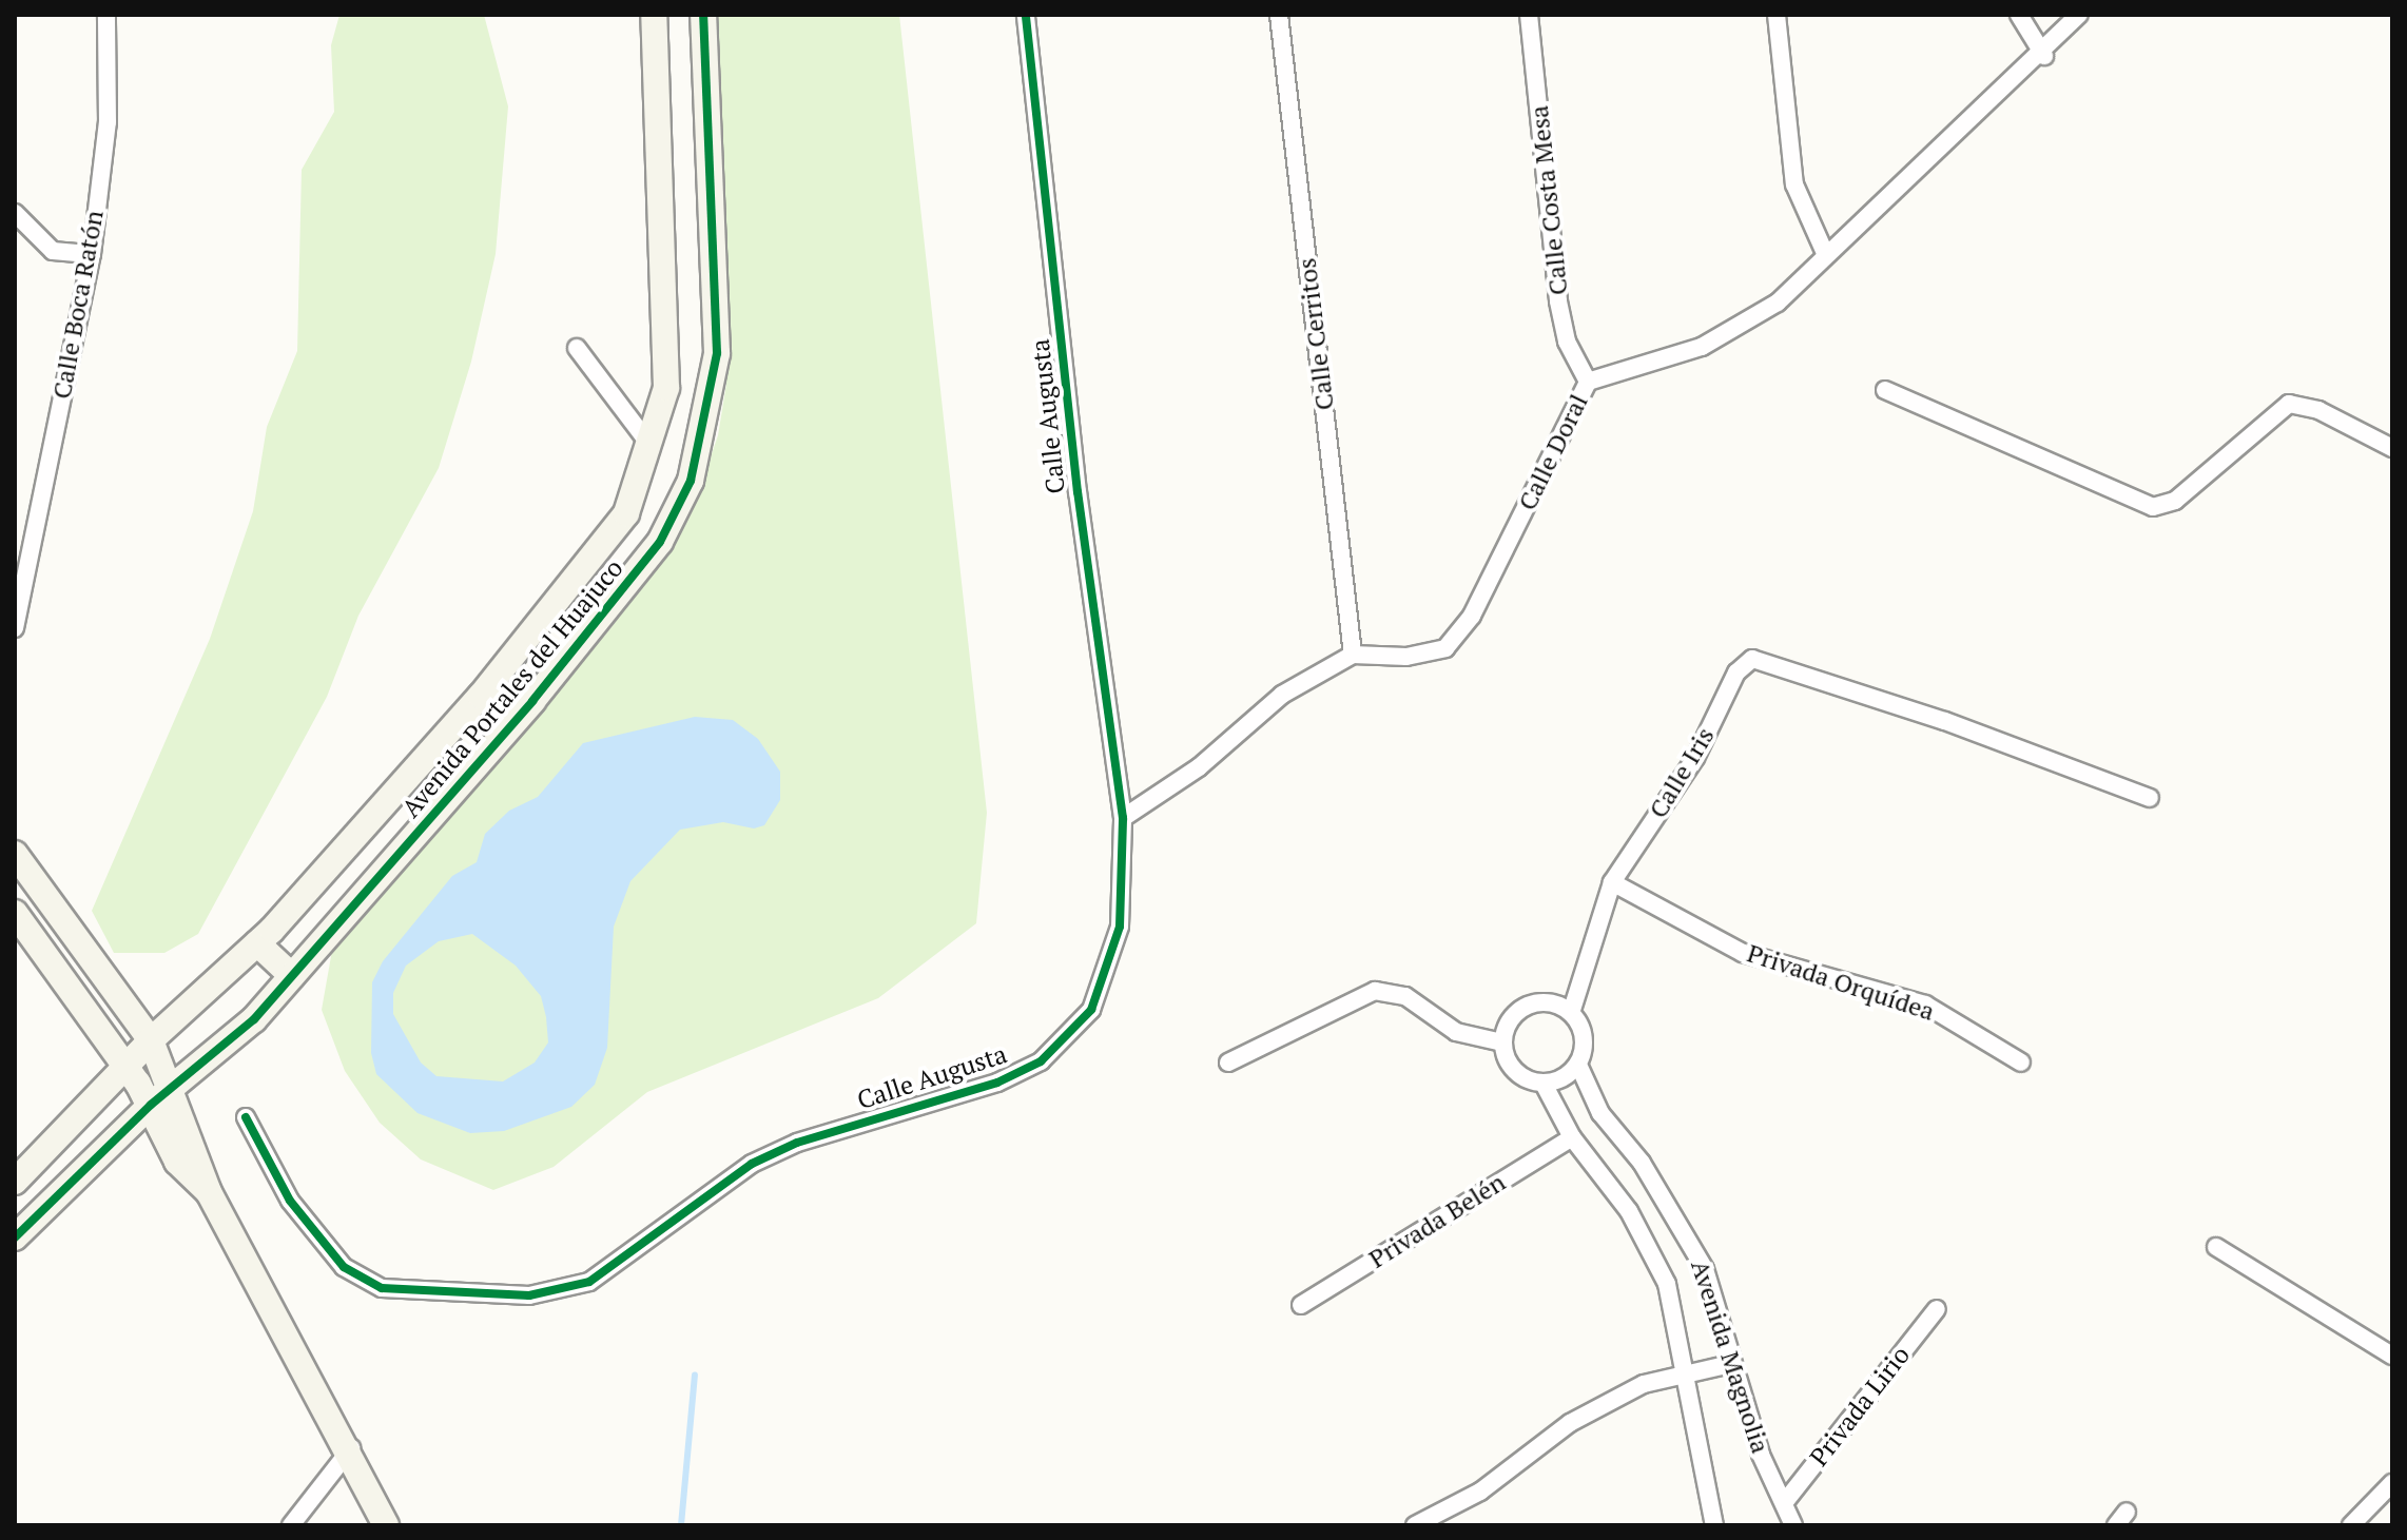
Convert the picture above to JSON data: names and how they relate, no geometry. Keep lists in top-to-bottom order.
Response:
{
  "streets": {
    "street": [
      "Calle Costa Mesa",
      "Calle Boca Ratón",
      "Calle Cerritos",
      "Calle Augusta",
      "Calle Doral",
      "Avenida Portales del Huajuco",
      "Calle Iris",
      "Privada Orquídea",
      "Privada Belén",
      "Avenida Magnolia",
      "Privada Lirio"
    ]
  },
  "crossings": [
    ["Calle Costa Mesa", "Calle Doral"],
    ["Calle Cerritos", "Calle Doral"],
    ["Calle Augusta", "Calle Doral"],
    ["Calle Iris", "Privada Orquídea"],
    ["Calle Iris", "Avenida Magnolia"],
    ["Privada Belén", "Avenida Magnolia"],
    ["Avenida Magnolia", "Privada Lirio"]
  ]
}
